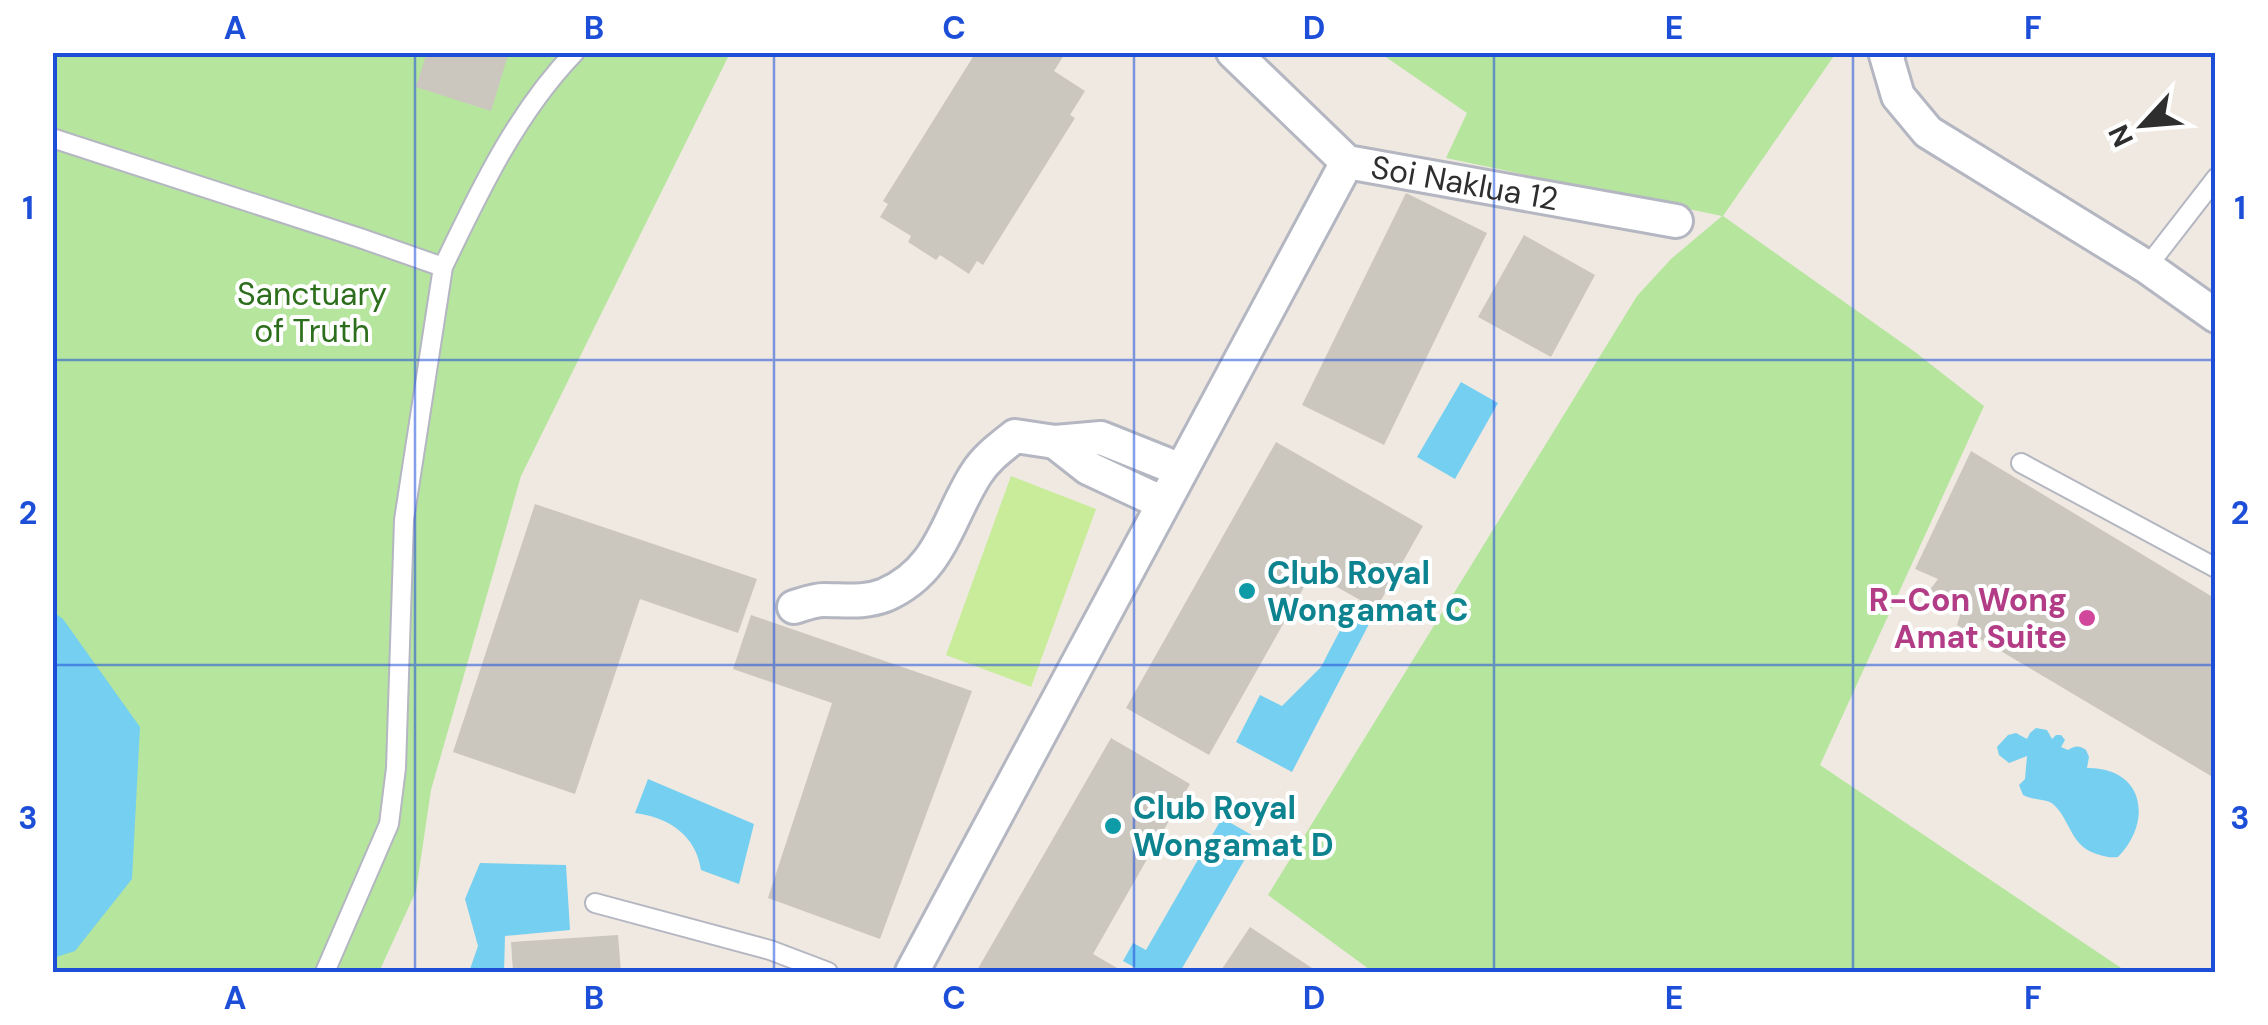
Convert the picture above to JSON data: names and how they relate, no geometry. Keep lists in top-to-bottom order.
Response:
{
  "streets": {
    "street": ["Soi Naklua 12"]
  },
  "parks": ["Sanctuary of Truth"],
  "places": ["Club Royal Wongamat C", "R-Con Wong Amat Suite", "Club Royal Wongamat D"],
  "north": "bottom left",
  "grid": {
    "columns": [
      "A",
      "B",
      "C",
      "D",
      "E",
      "F"
    ],
    "rows": ["1", "2", "3"]
  }
}
